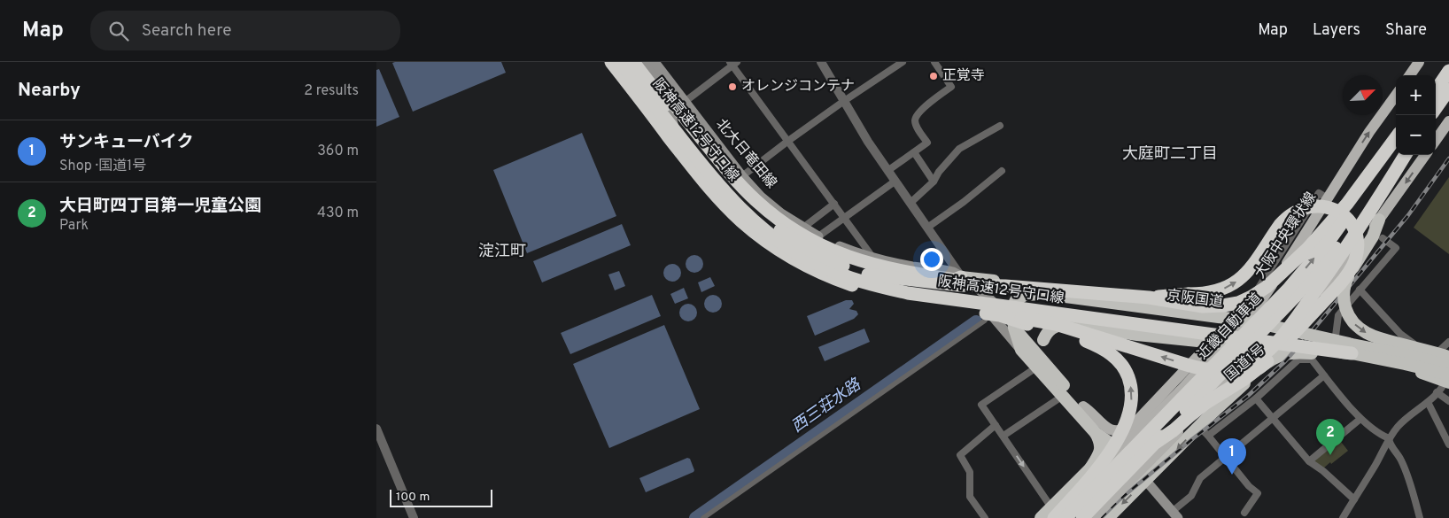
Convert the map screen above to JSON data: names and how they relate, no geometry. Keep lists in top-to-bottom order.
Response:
{
  "streets": {
    "highway": [
      "阪神高速12号守口線",
      "京阪国道",
      "近畿自動車道",
      "国道1号"
    ],
    "main road": ["北大日竜田線", "大阪中央環状線"]
  },
  "crossings": [
    ["京阪国道", "国道1号"]
  ],
  "districts": ["大庭町二丁目", "淀江町"],
  "water": ["西三荘水路"],
  "places": ["正覚寺", "オレンジコンテナ"],
  "scale_bar": "100 m",
  "north": "top right",
  "page": {
    "header": "Map",
    "search": "Search here",
    "nav": ["Map", "Layers", "Share"],
    "heading": ["Nearby", "2 results"],
    "map_buttons": ["+", "−"],
    "list": [
      {
        "mark": "1",
        "name": "サンキューバイク",
        "note": "Shop · 国道1号",
        "value": "360 m"
      },
      {
        "mark": "2",
        "name": "大日町四丁目第一児童公園",
        "note": "Park",
        "value": "430 m"
      }
    ],
    "pins": ["2", "1"],
    "scale": "100 m"
  }
}
